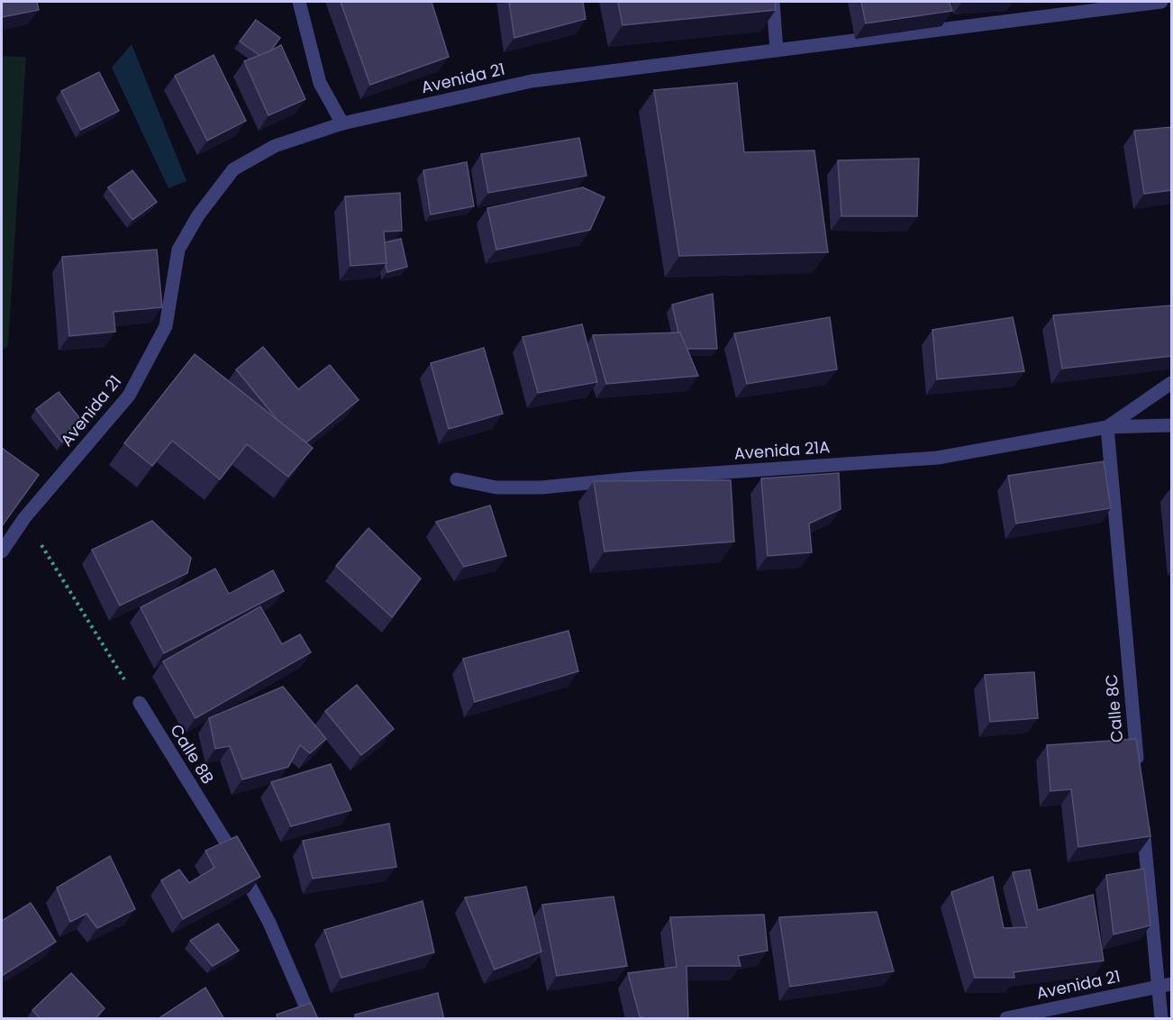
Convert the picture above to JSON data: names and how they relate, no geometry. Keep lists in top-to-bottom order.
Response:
{
  "streets": {
    "street": [
      "Avenida 21",
      "Avenida 21A",
      "Calle 8C",
      "Calle 8B"
    ]
  },
  "crossings": [
    ["Avenida 21A", "Calle 8C"]
  ]
}
